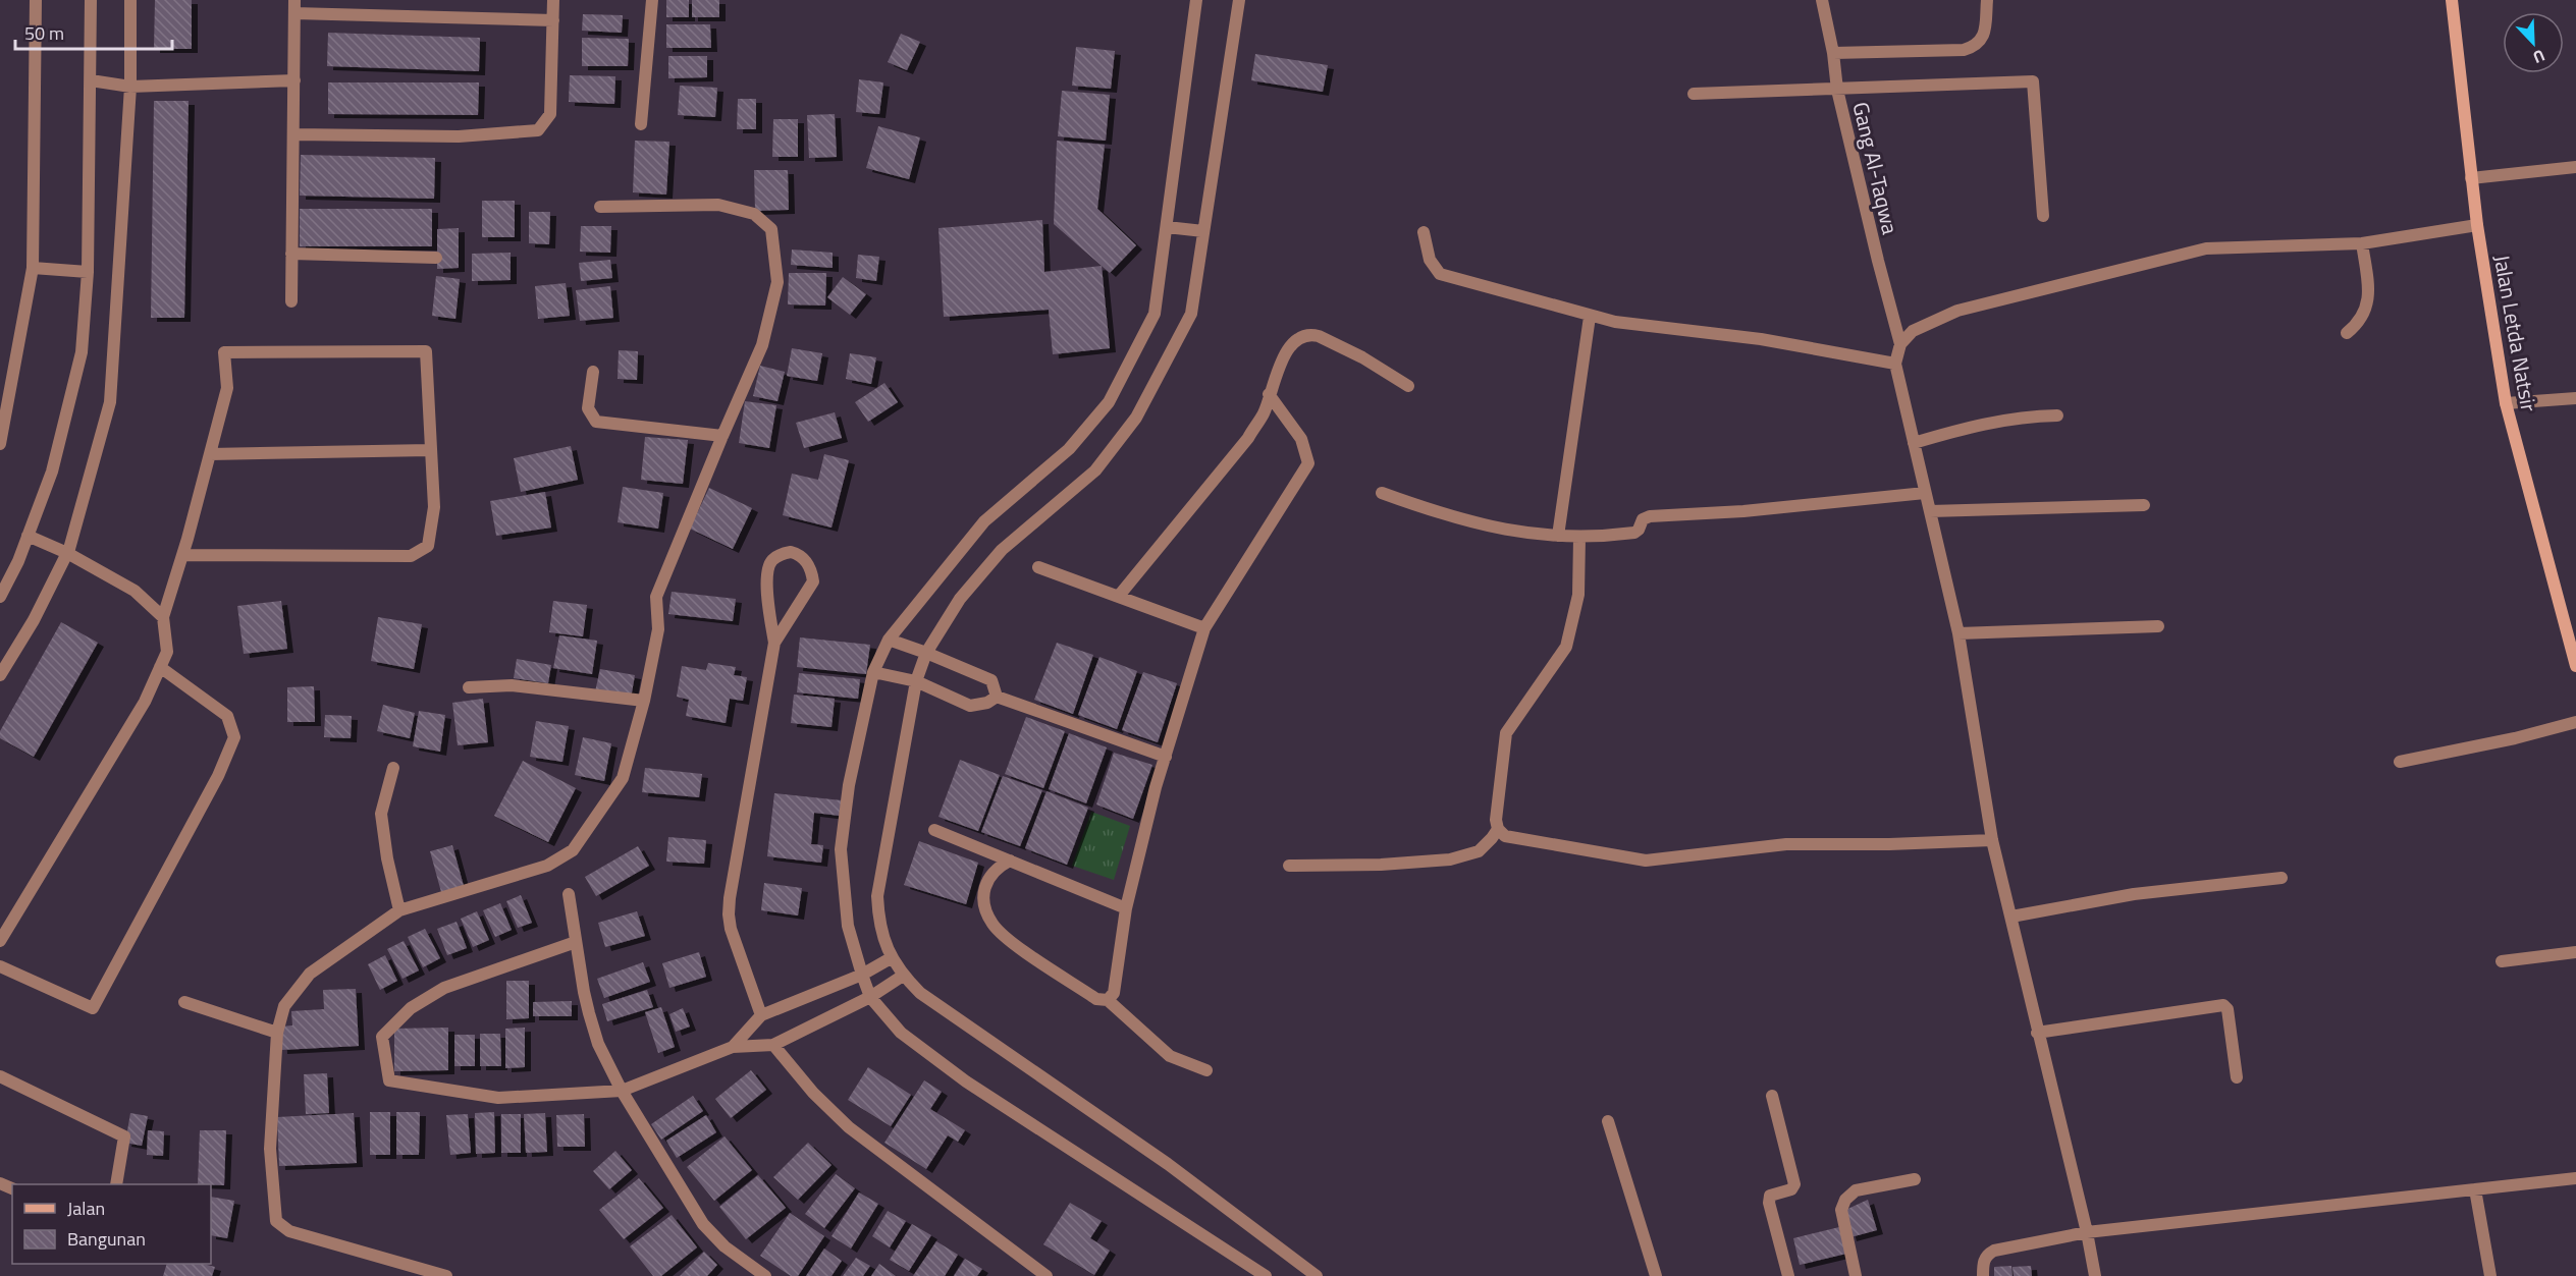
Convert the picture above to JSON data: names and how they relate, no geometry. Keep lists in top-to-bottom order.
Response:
{
  "streets": {
    "main road": ["Jalan Letda Natsir"],
    "street": ["Gang Al-Taqwa"]
  },
  "legend": ["Jalan", "Bangunan"],
  "scale_bar": "50 m",
  "north": "bottom right"
}
